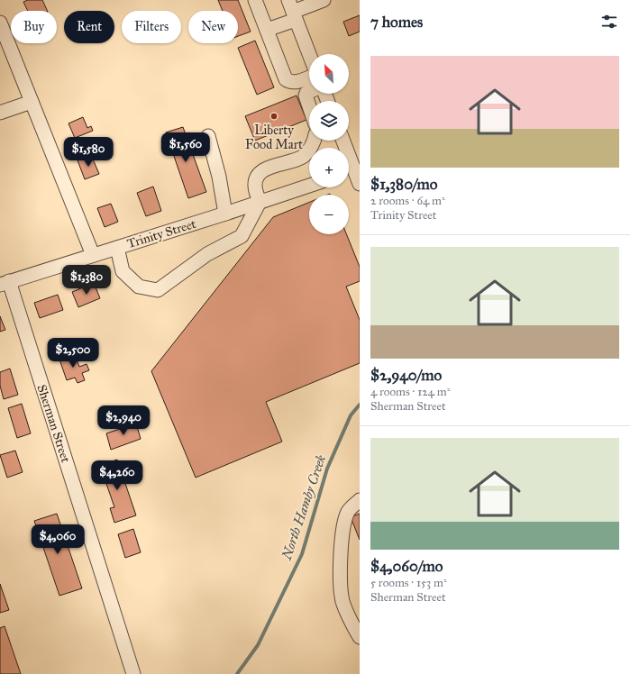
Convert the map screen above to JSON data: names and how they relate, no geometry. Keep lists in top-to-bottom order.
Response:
{
  "streets": {
    "street": ["Trinity Street", "Sherman Street"]
  },
  "crossings": [
    ["Trinity Street", "Sherman Street"]
  ],
  "water": ["North Hamby Creek"],
  "places": ["Liberty Food Mart"],
  "north": "top left",
  "page": {
    "heading": "7 homes",
    "chip": [
      "Buy",
      "Rent",
      "Filters",
      "New"
    ],
    "list": [
      {
        "name": "$1,380/mo",
        "note": "2 rooms · 64 m² · Trinity Street"
      },
      {
        "name": "$2,940/mo",
        "note": "4 rooms · 124 m² · Sherman Street"
      },
      {
        "name": "$4,060/mo",
        "note": "5 rooms · 153 m² · Sherman Street"
      }
    ],
    "map_buttons": ["+", "−"],
    "price": [
      "$1,560",
      "$1,580",
      "$1,380",
      "$2,500",
      "$2,940",
      "$4,260",
      "$4,060"
    ]
  }
}
